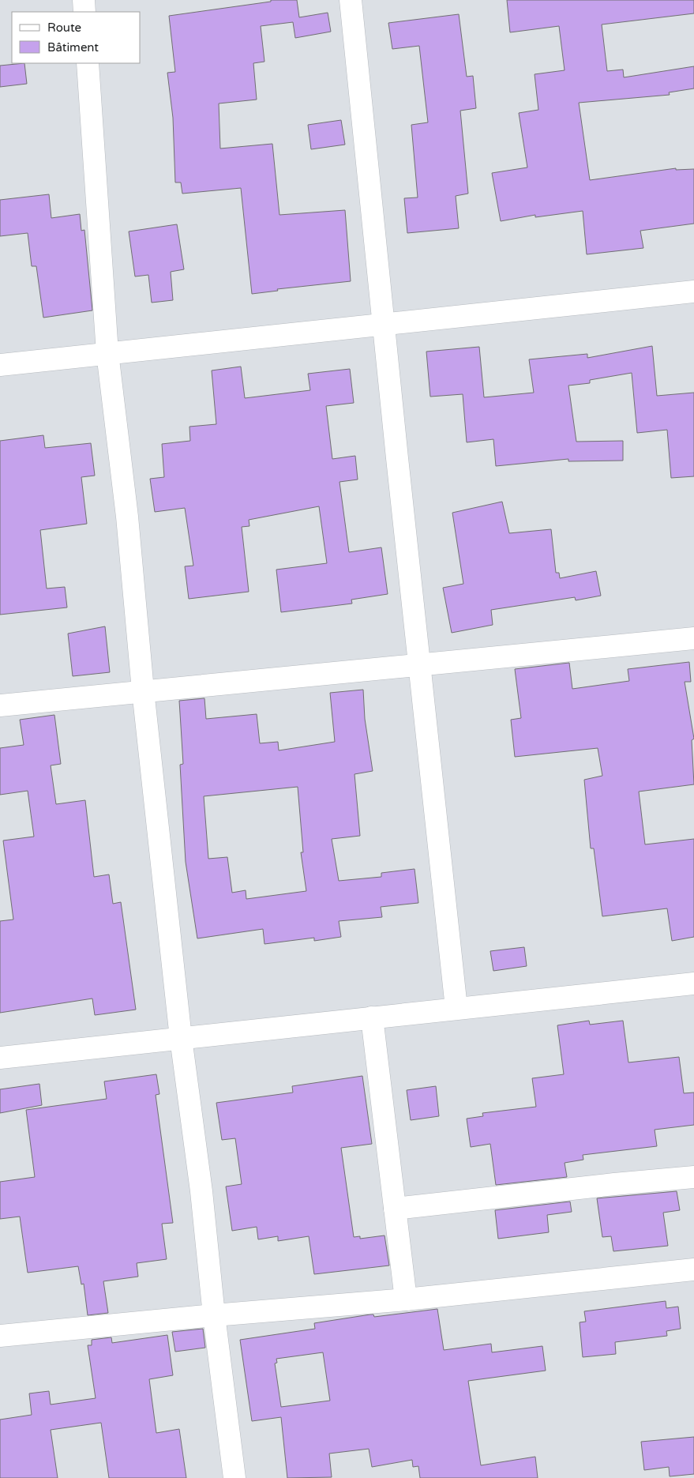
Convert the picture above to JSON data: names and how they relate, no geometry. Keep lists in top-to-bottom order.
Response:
{
  "legend": ["Route", "Bâtiment"]
}
